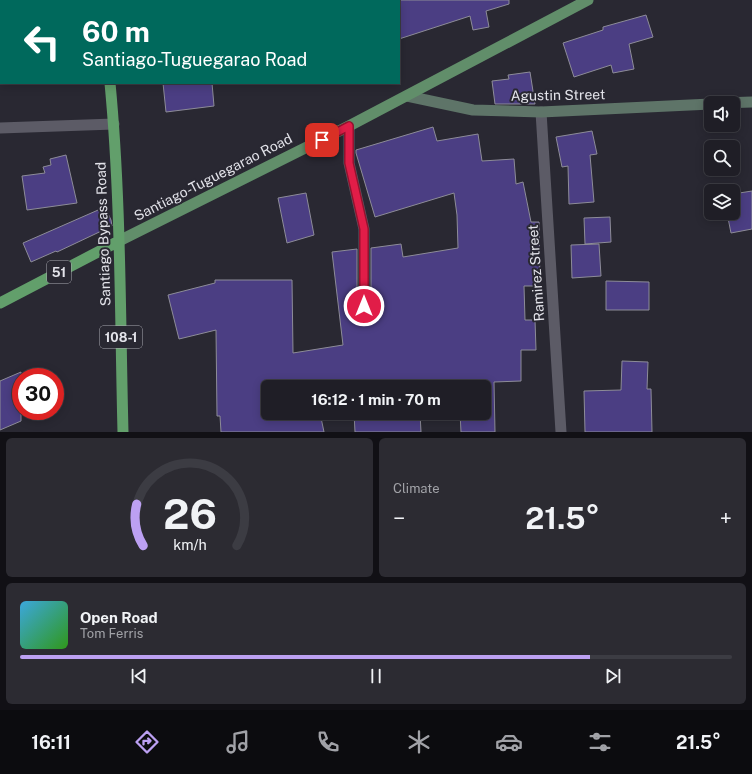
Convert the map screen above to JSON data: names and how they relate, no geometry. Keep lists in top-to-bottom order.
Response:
{
  "streets": {
    "highway": [
      "Santiago-Tuguegarao Road",
      "Santiago Bypass Road",
      "51",
      "108-1"
    ],
    "main road": ["Agustin Street"],
    "street": ["Ramirez Street"]
  },
  "crossings": [
    ["Agustin Street", "Santiago-Tuguegarao Road"],
    ["Agustin Street", "Ramirez Street"],
    ["Santiago-Tuguegarao Road", "Santiago Bypass Road"]
  ],
  "page": {
    "turn": ["60 m", "Santiago-Tuguegarao Road"],
    "limit": "30",
    "trip": "16:12 · 1 min · 70 m",
    "tile": "Climate",
    "heat": ["−", "21.5°", "+"],
    "song": ["Open Road", "Tom Ferris"],
    "tabs": ["16:11", "21.5°"],
    "gauge": ["26", "km/h"]
  }
}
